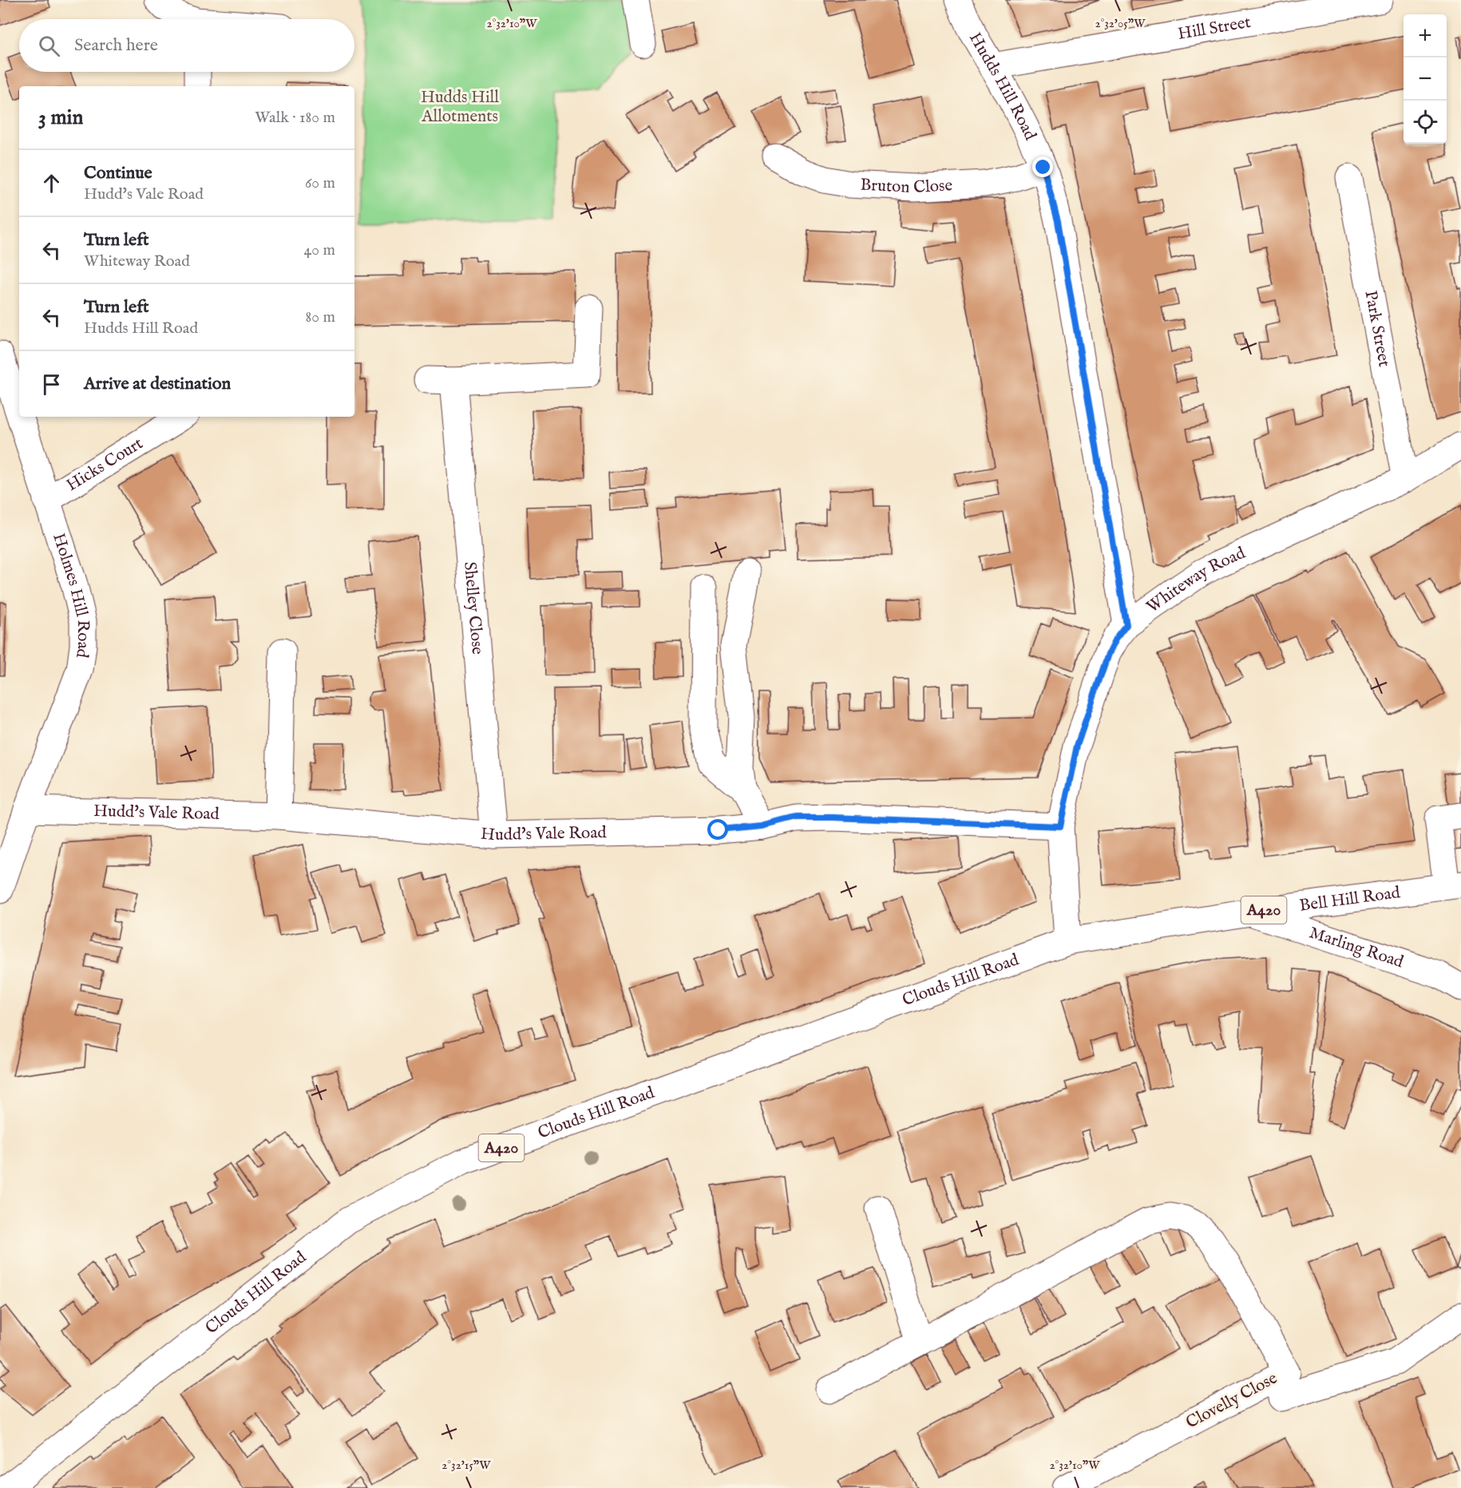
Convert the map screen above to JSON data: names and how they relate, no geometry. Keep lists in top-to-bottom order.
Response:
{
  "streets": {
    "street": [
      "Hill Street",
      "Hudds Hill Road",
      "Bruton Close",
      "Park Street",
      "Hicks Court",
      "Whiteway Road",
      "Holmes Hill Road",
      "Shelley Close",
      "Hudd's Vale Road",
      "Bell Hill Road",
      "A420",
      "Marling Road",
      "Clouds Hill Road",
      "Clovelly Close"
    ]
  },
  "crossings": [
    ["Hill Street", "Hudds Hill Road"],
    ["Hudds Hill Road", "Bruton Close"],
    ["Hudds Hill Road", "Whiteway Road"],
    ["Park Street", "Whiteway Road"],
    ["Hicks Court", "Holmes Hill Road"],
    ["Whiteway Road", "Hudd's Vale Road"],
    ["Whiteway Road", "Bell Hill Road"],
    ["Whiteway Road", "Clouds Hill Road"],
    ["Holmes Hill Road", "Hudd's Vale Road"],
    ["Shelley Close", "Hudd's Vale Road"],
    ["Bell Hill Road", "Marling Road"],
    ["Bell Hill Road", "Clouds Hill Road"]
  ],
  "parks": ["Hudds Hill Allotments"],
  "page": {
    "map_buttons": ["+", "−"],
    "search": "Search here",
    "heading": ["3 min", "Walk · 180 m"],
    "list": [
      ["Continue", "Hudd's Vale Road", "60 m"],
      ["Turn left", "Whiteway Road", "40 m"],
      ["Turn left", "Hudds Hill Road", "80 m"],
      "Arrive at destination"
    ]
  },
  "coordinates": ["2°32'10\"W", "2°32'05\"W", "2°32'15\"W"]
}
